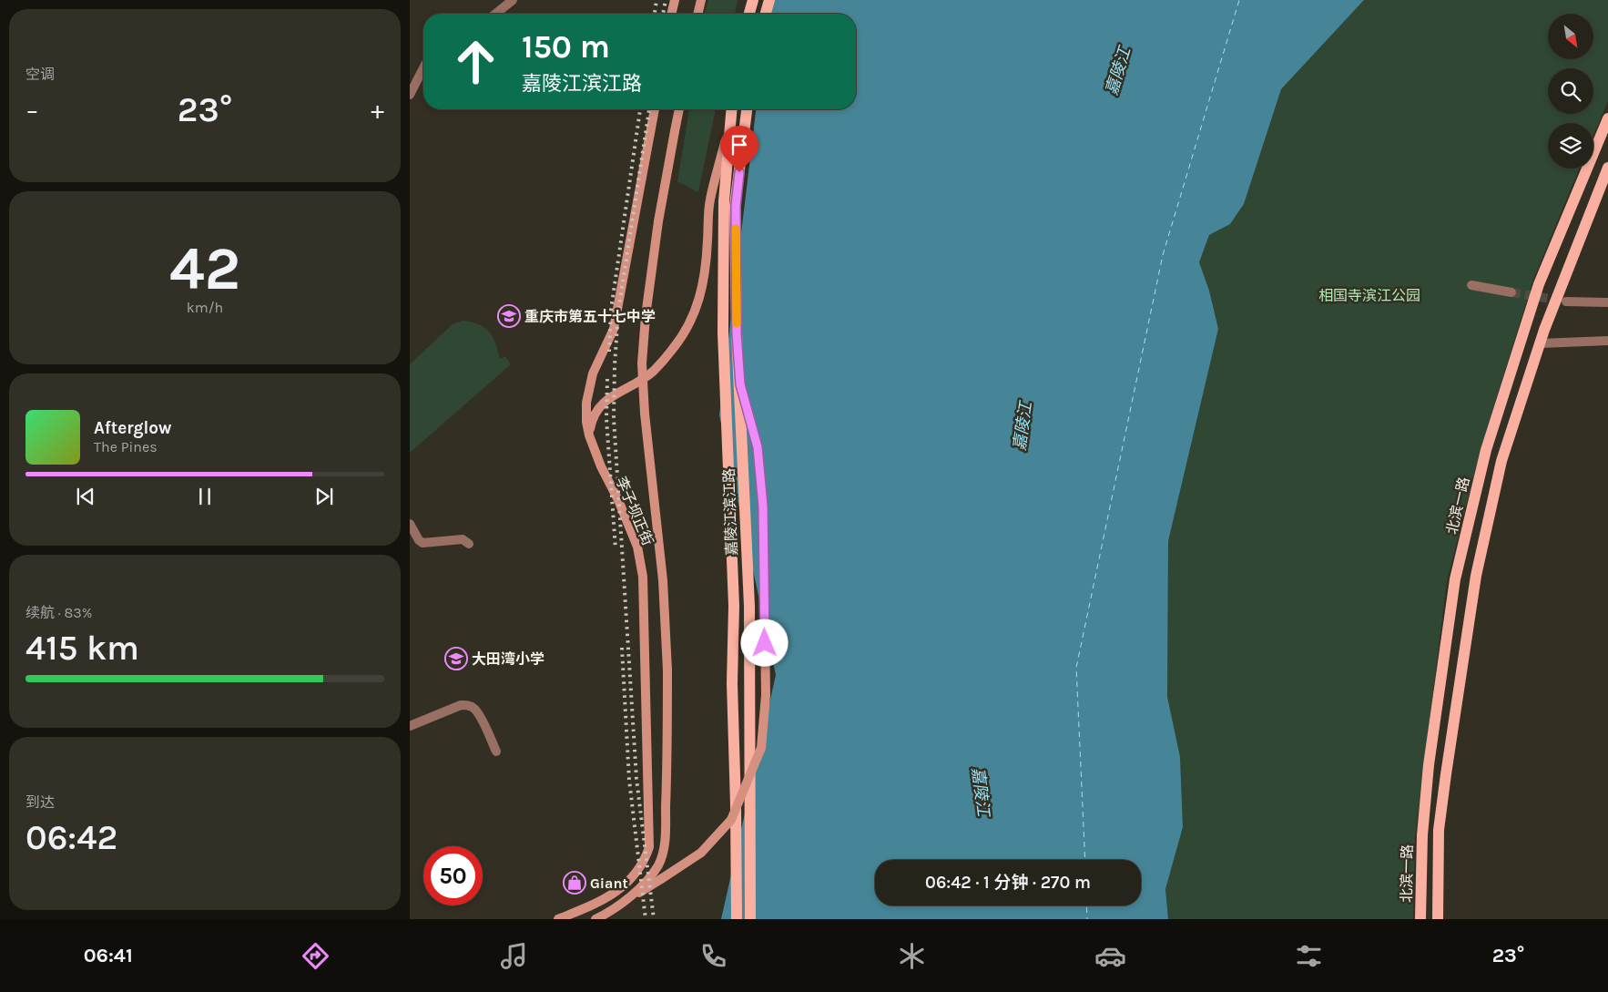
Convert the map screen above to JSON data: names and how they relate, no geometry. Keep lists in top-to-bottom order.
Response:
{
  "streets": {
    "main road": ["北滨一路", "李子坝正街", "嘉陵江滨江路"]
  },
  "water": ["嘉陵江"],
  "parks": ["相国寺滨江公园"],
  "places": {
    "school or university": ["重庆市第五十七中学", "大田湾小学"],
    "shop": ["Giant"]
  },
  "north": "bottom right",
  "page": {
    "tile": [
      "空调",
      ["42", "km/h"],
      ["续航 · 83%", "415 km"],
      ["到达", "06:42"]
    ],
    "turn": ["150 m", "嘉陵江滨江路"],
    "heat": ["−", "23°", "+"],
    "song": ["Afterglow", "The Pines"],
    "limit": "50",
    "trip": "06:42 · 1 分钟 · 270 m",
    "tabs": ["06:41", "23°"]
  }
}
